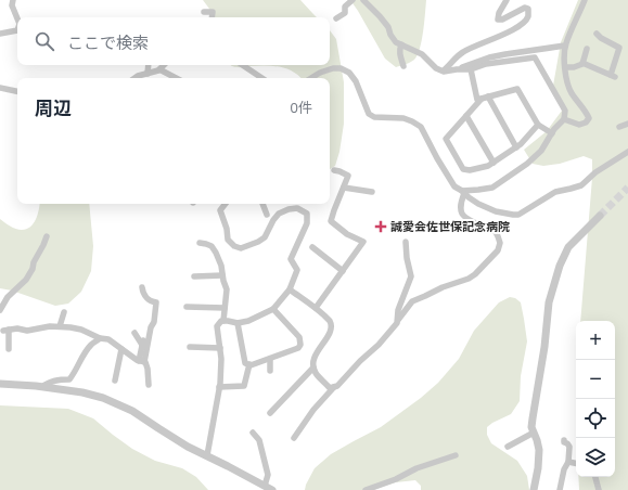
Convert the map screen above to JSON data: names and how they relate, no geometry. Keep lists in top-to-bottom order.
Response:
{
  "places": {
    "health": ["誠愛会佐世保記念病院"]
  },
  "page": {
    "search": "ここで検索",
    "heading": ["周辺", "0件"],
    "map_buttons": ["+", "−"]
  }
}
